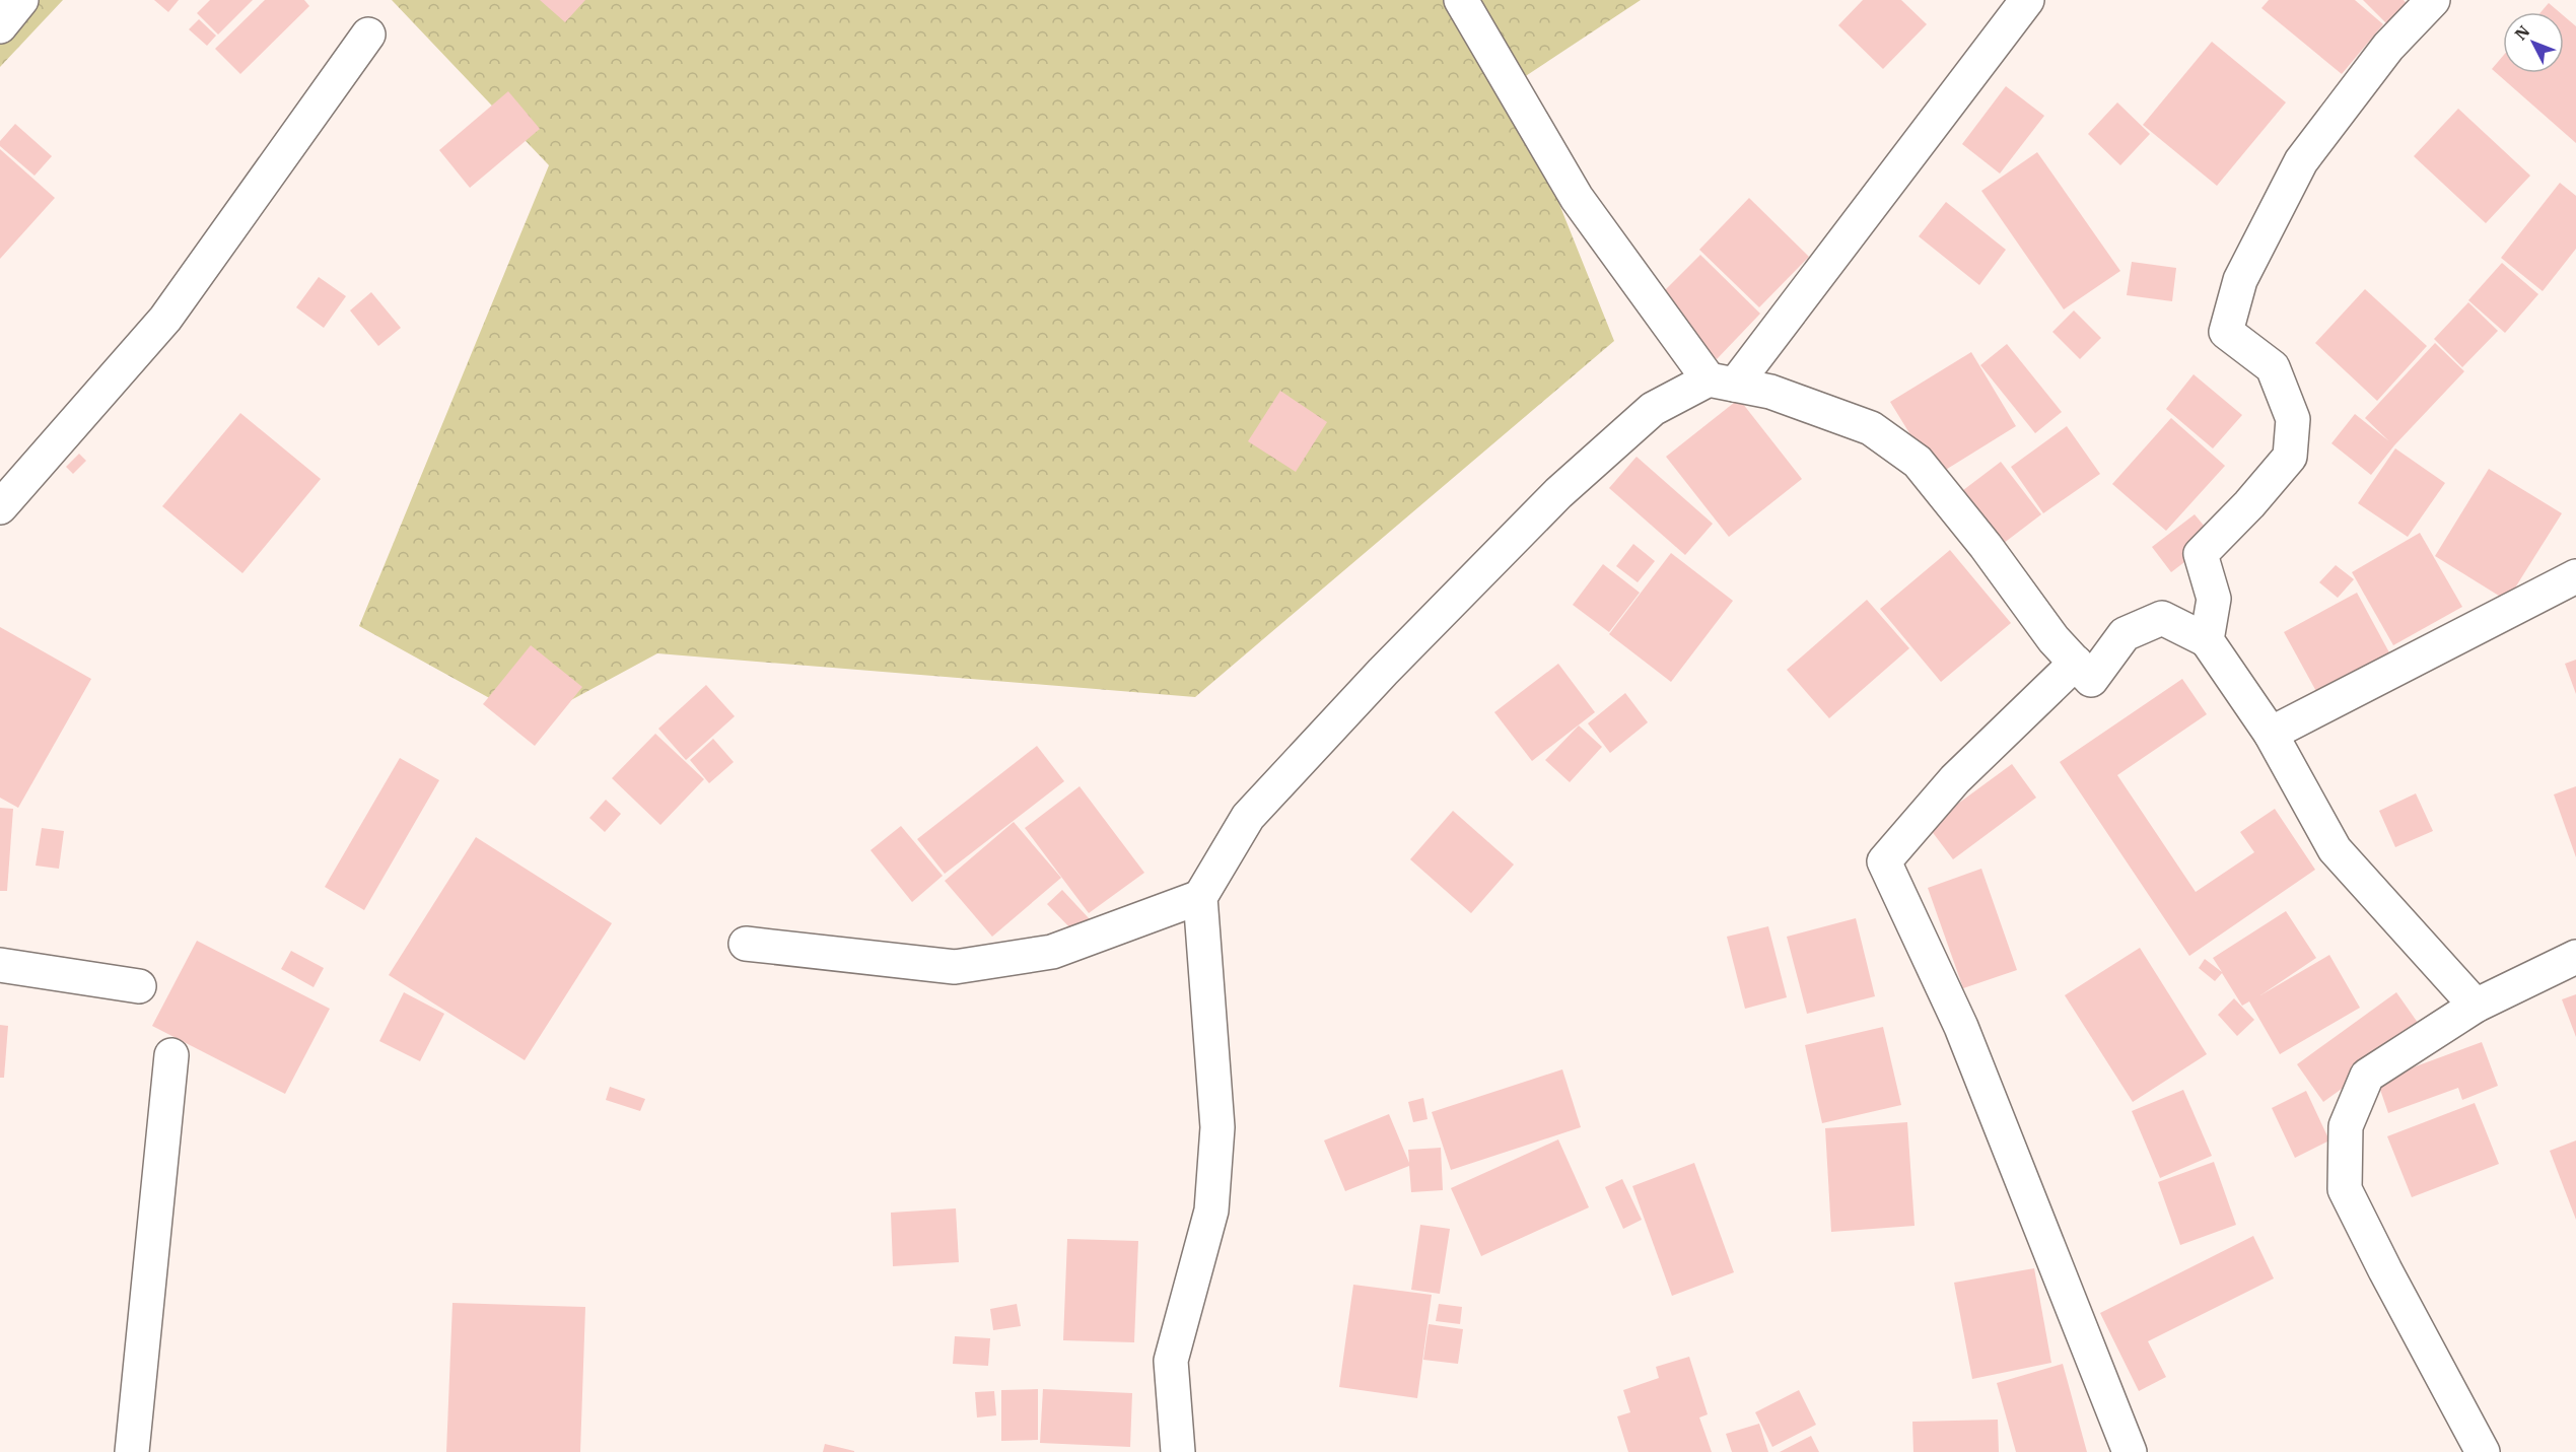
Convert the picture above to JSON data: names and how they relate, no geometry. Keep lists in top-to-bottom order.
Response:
{
  "north": "top left"
}
